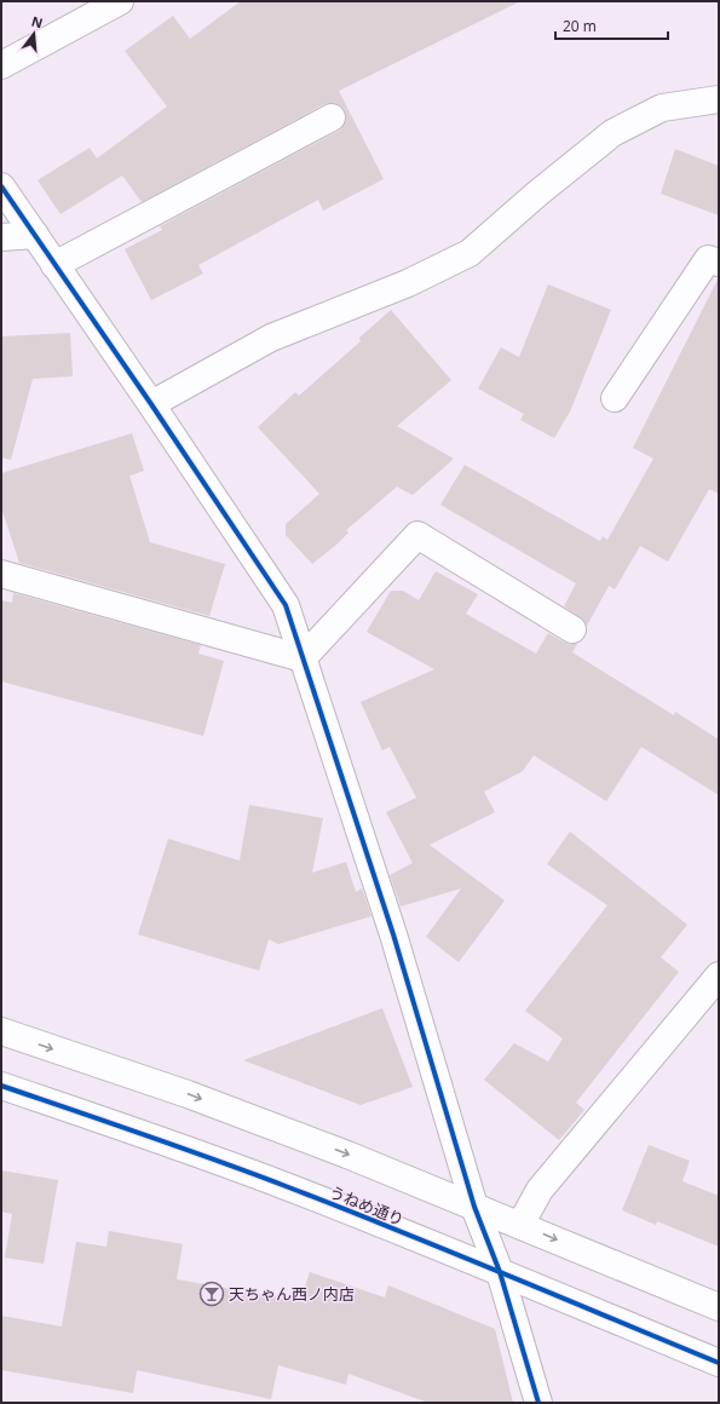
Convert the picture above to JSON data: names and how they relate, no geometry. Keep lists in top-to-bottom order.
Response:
{
  "streets": {
    "street": ["うねめ通り"]
  },
  "places": {
    "bar": ["天ちゃん西ノ内店"]
  },
  "scale_bar": "20 m",
  "north": "top"
}
